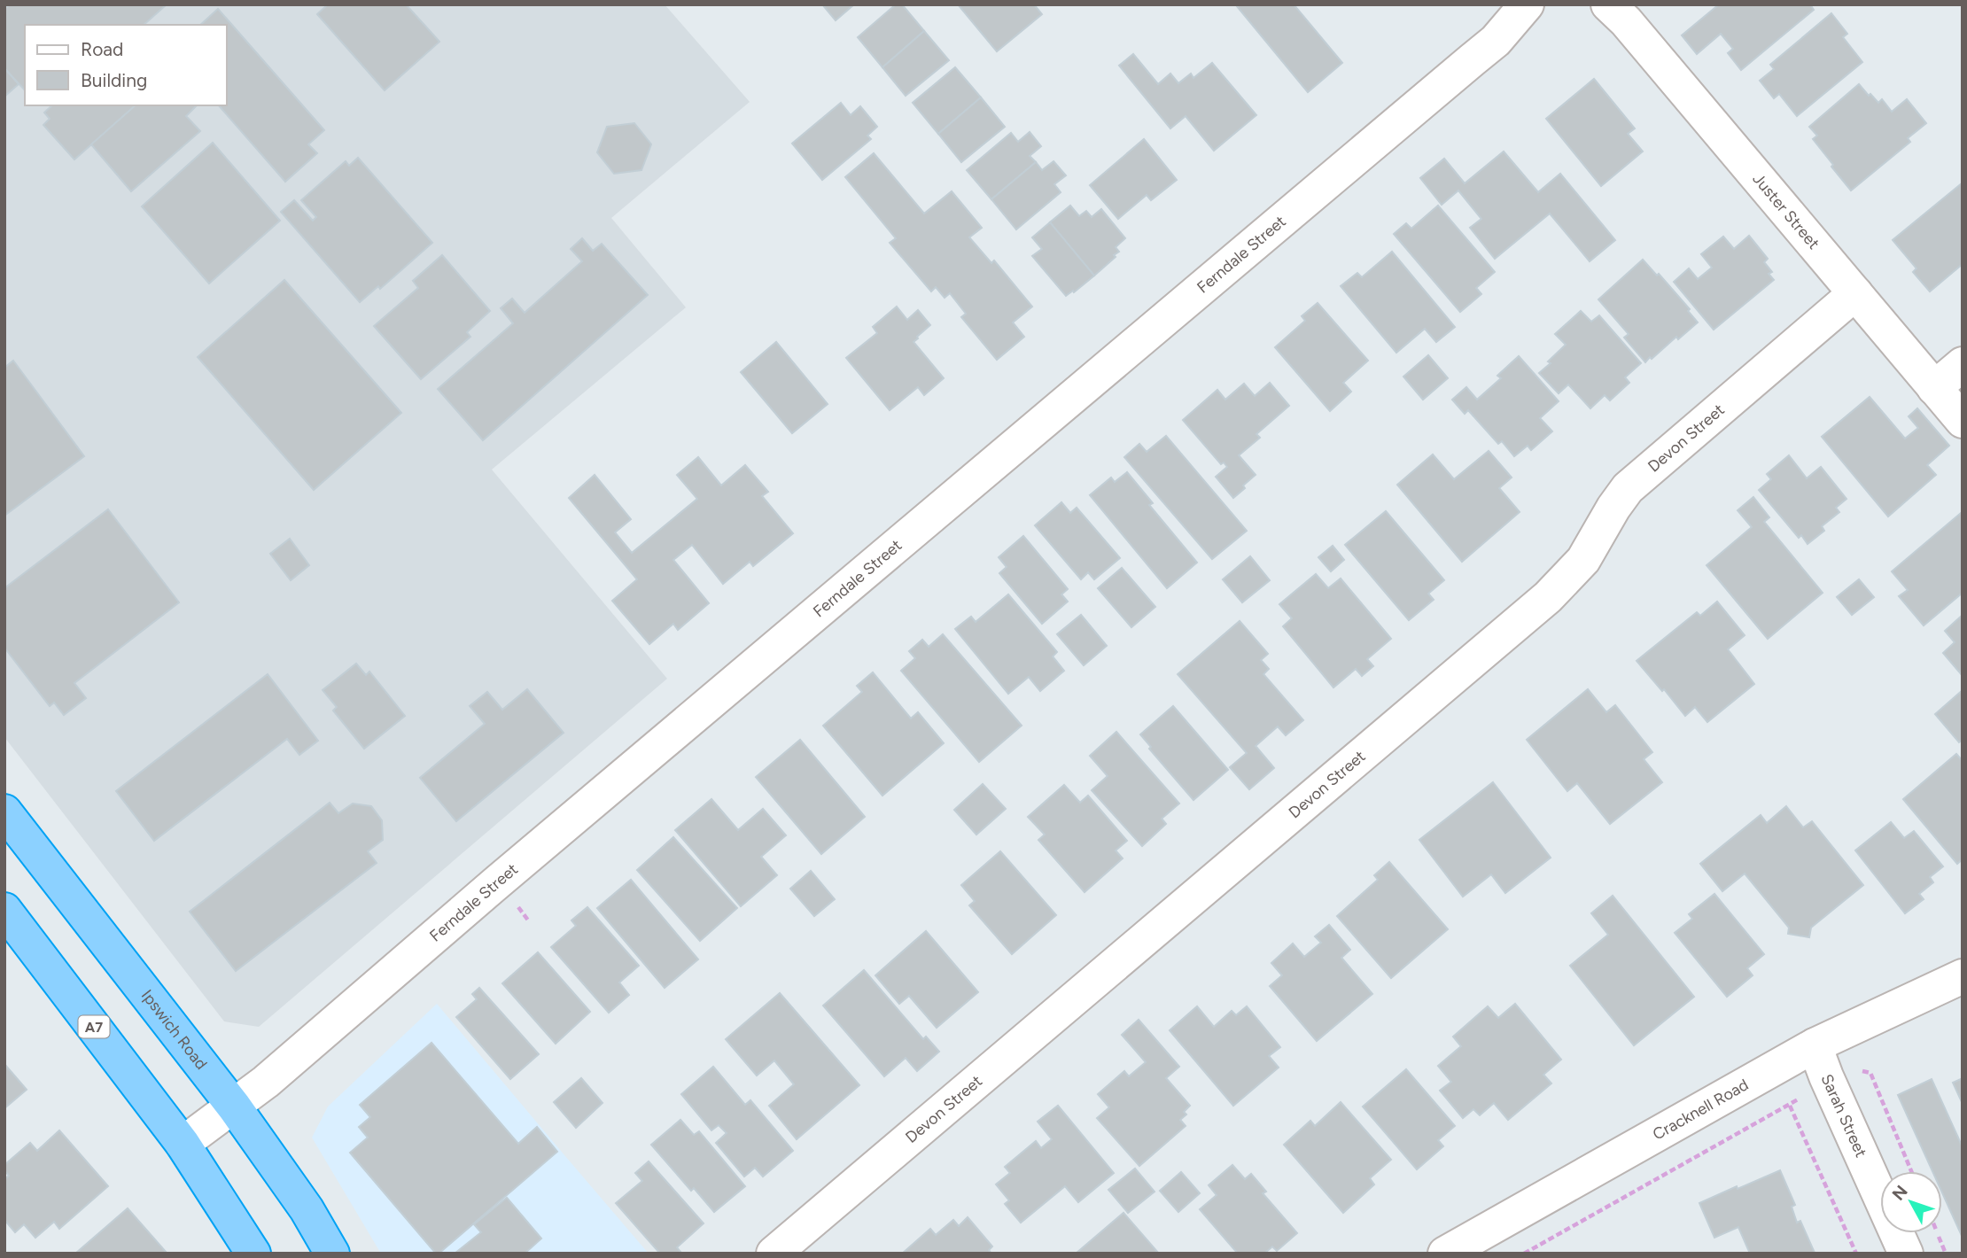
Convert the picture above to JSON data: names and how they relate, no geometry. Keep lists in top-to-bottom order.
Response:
{
  "streets": {
    "highway": ["A7", "Ipswich Road"],
    "street": [
      "Juster Street",
      "Ferndale Street",
      "Devon Street",
      "Cracknell Road",
      "Sarah Street"
    ]
  },
  "crossings": [
    ["Juster Street", "Devon Street"],
    ["Ferndale Street", "A7"],
    ["Ferndale Street", "Ipswich Road"],
    ["Cracknell Road", "Sarah Street"]
  ],
  "legend": ["Road", "Building"],
  "north": "top left"
}
